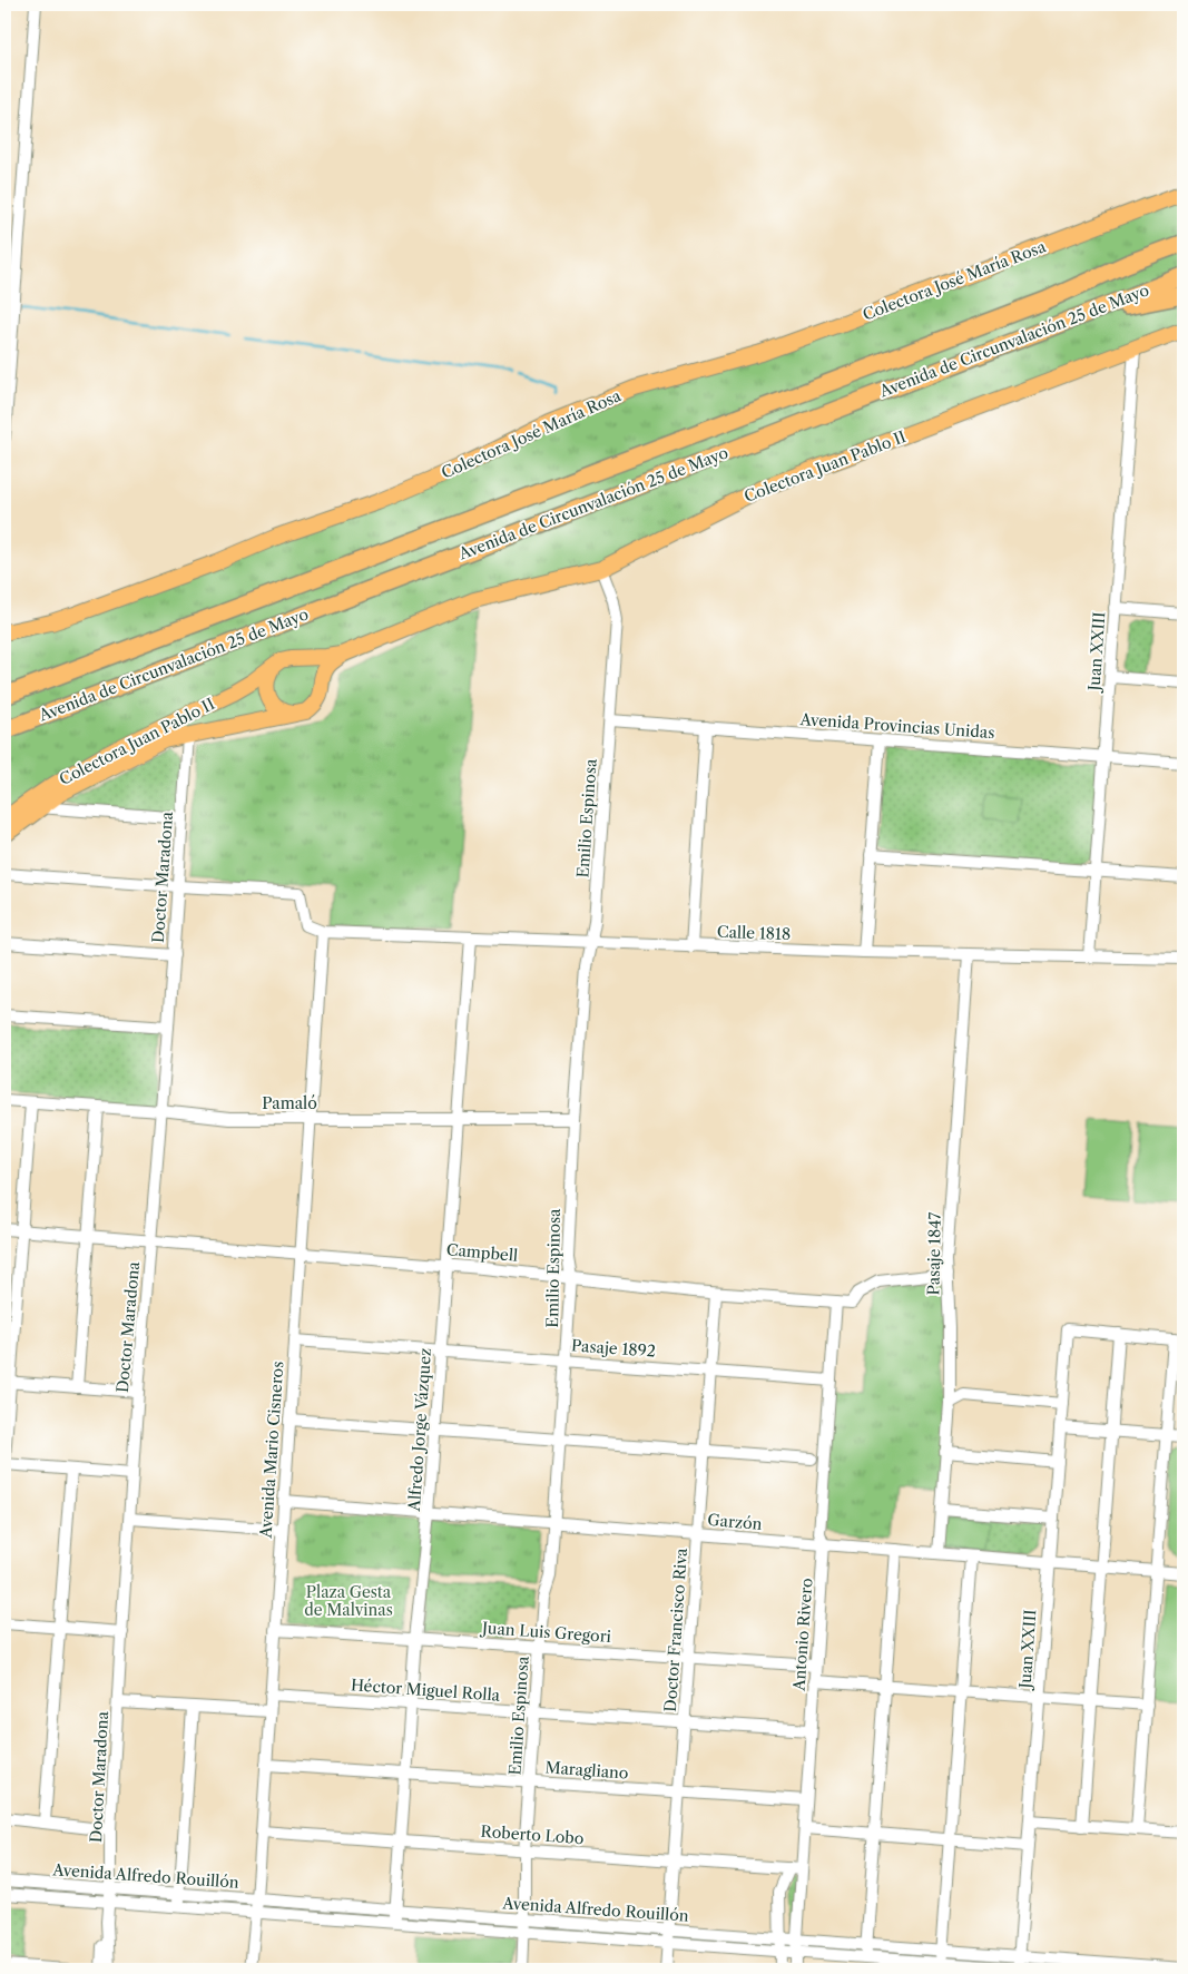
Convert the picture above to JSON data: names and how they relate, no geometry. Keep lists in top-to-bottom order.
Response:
{
  "streets": {
    "highway": ["Avenida de Circunvalación 25 de Mayo"],
    "main road": ["Colectora José María Rosa", "Colectora Juan Pablo II"],
    "street": [
      "Juan XXIII",
      "Avenida Provincias Unidas",
      "Emilio Espinosa",
      "Doctor Maradona",
      "Calle 1818",
      "Pamaló",
      "Campbell",
      "Pasaje 1847",
      "Pasaje 1892",
      "Alfredo Jorge Vázquez",
      "Avenida Mario Cisneros",
      "Garzón",
      "Doctor Francisco Riva",
      "Juan Luis Gregori",
      "Antonio Rivero",
      "Héctor Miguel Rolla",
      "Maragliano",
      "Roberto Lobo",
      "Avenida Alfredo Rouillón"
    ]
  },
  "crossings": [
    ["Colectora Juan Pablo II", "Juan XXIII"],
    ["Colectora Juan Pablo II", "Emilio Espinosa"],
    ["Colectora Juan Pablo II", "Doctor Maradona"],
    ["Juan XXIII", "Avenida Provincias Unidas"],
    ["Juan XXIII", "Calle 1818"],
    ["Juan XXIII", "Garzón"],
    ["Juan XXIII", "Avenida Alfredo Rouillón"],
    ["Avenida Provincias Unidas", "Emilio Espinosa"],
    ["Emilio Espinosa", "Calle 1818"],
    ["Emilio Espinosa", "Pamaló"],
    ["Emilio Espinosa", "Campbell"],
    ["Emilio Espinosa", "Pasaje 1892"],
    ["Emilio Espinosa", "Garzón"],
    ["Emilio Espinosa", "Juan Luis Gregori"],
    ["Emilio Espinosa", "Héctor Miguel Rolla"],
    ["Emilio Espinosa", "Maragliano"],
    ["Emilio Espinosa", "Roberto Lobo"],
    ["Emilio Espinosa", "Avenida Alfredo Rouillón"],
    ["Doctor Maradona", "Pamaló"],
    ["Doctor Maradona", "Campbell"],
    ["Doctor Maradona", "Avenida Alfredo Rouillón"],
    ["Calle 1818", "Pasaje 1847"],
    ["Calle 1818", "Alfredo Jorge Vázquez"],
    ["Calle 1818", "Avenida Mario Cisneros"],
    ["Pamaló", "Alfredo Jorge Vázquez"],
    ["Pamaló", "Avenida Mario Cisneros"],
    ["Campbell", "Pasaje 1847"],
    ["Campbell", "Alfredo Jorge Vázquez"],
    ["Campbell", "Avenida Mario Cisneros"],
    ["Campbell", "Doctor Francisco Riva"],
    ["Campbell", "Antonio Rivero"],
    ["Pasaje 1847", "Garzón"],
    ["Pasaje 1892", "Alfredo Jorge Vázquez"],
    ["Pasaje 1892", "Avenida Mario Cisneros"],
    ["Pasaje 1892", "Doctor Francisco Riva"],
    ["Pasaje 1892", "Antonio Rivero"],
    ["Alfredo Jorge Vázquez", "Garzón"],
    ["Alfredo Jorge Vázquez", "Juan Luis Gregori"],
    ["Alfredo Jorge Vázquez", "Héctor Miguel Rolla"],
    ["Alfredo Jorge Vázquez", "Maragliano"],
    ["Alfredo Jorge Vázquez", "Roberto Lobo"],
    ["Alfredo Jorge Vázquez", "Avenida Alfredo Rouillón"],
    ["Avenida Mario Cisneros", "Garzón"],
    ["Avenida Mario Cisneros", "Juan Luis Gregori"],
    ["Avenida Mario Cisneros", "Héctor Miguel Rolla"],
    ["Avenida Mario Cisneros", "Maragliano"],
    ["Avenida Mario Cisneros", "Roberto Lobo"],
    ["Avenida Mario Cisneros", "Avenida Alfredo Rouillón"],
    ["Garzón", "Doctor Francisco Riva"],
    ["Garzón", "Antonio Rivero"],
    ["Doctor Francisco Riva", "Juan Luis Gregori"],
    ["Doctor Francisco Riva", "Héctor Miguel Rolla"],
    ["Doctor Francisco Riva", "Maragliano"],
    ["Doctor Francisco Riva", "Roberto Lobo"],
    ["Doctor Francisco Riva", "Avenida Alfredo Rouillón"],
    ["Juan Luis Gregori", "Antonio Rivero"],
    ["Antonio Rivero", "Héctor Miguel Rolla"],
    ["Antonio Rivero", "Maragliano"],
    ["Antonio Rivero", "Roberto Lobo"],
    ["Antonio Rivero", "Avenida Alfredo Rouillón"]
  ],
  "parks": ["Plaza Gesta de Malvinas"]
}
